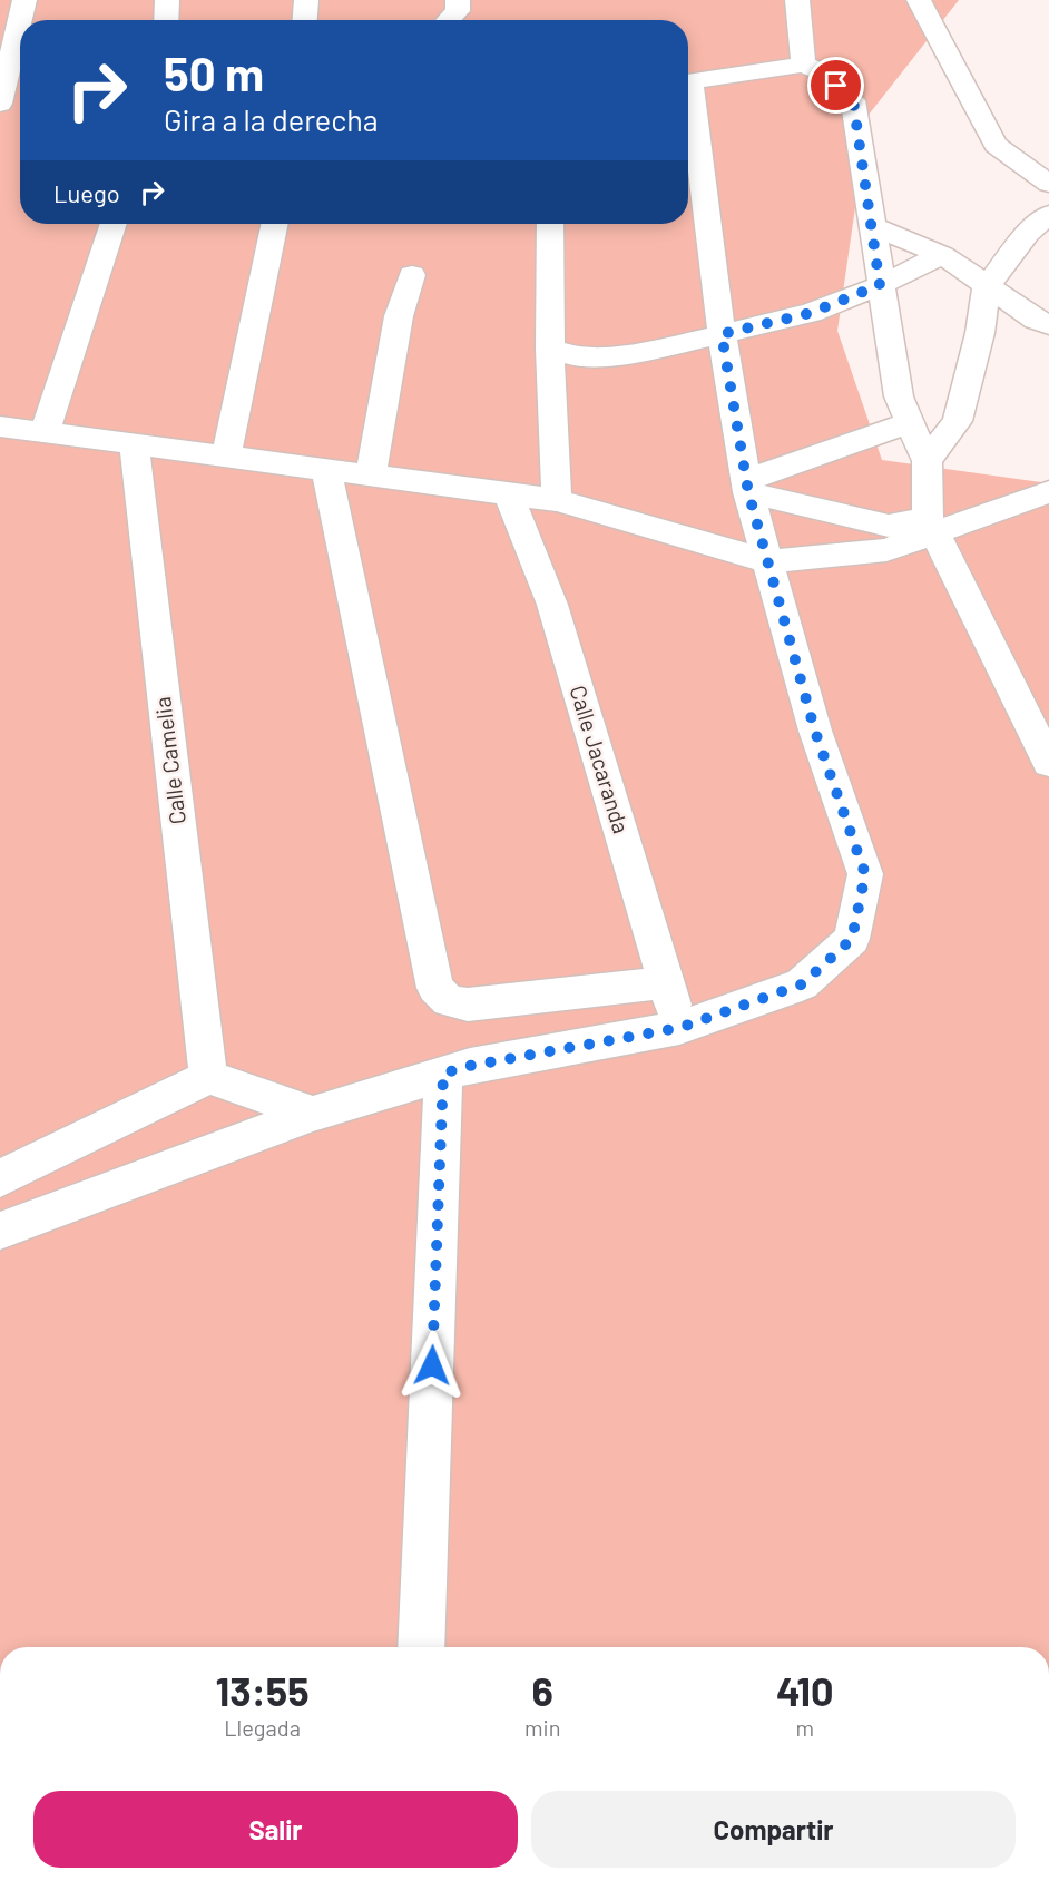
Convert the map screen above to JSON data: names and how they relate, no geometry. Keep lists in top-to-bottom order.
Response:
{
  "streets": {
    "street": ["Calle Jacaranda", "Calle Camelia"]
  },
  "page": {
    "turn": ["50 m", "Gira a la derecha"],
    "then": "Luego",
    "eta": [
      "13:55",
      "Llegada",
      "6",
      "min",
      "410",
      "m"
    ],
    "buttons": ["Salir", "Compartir"]
  }
}
